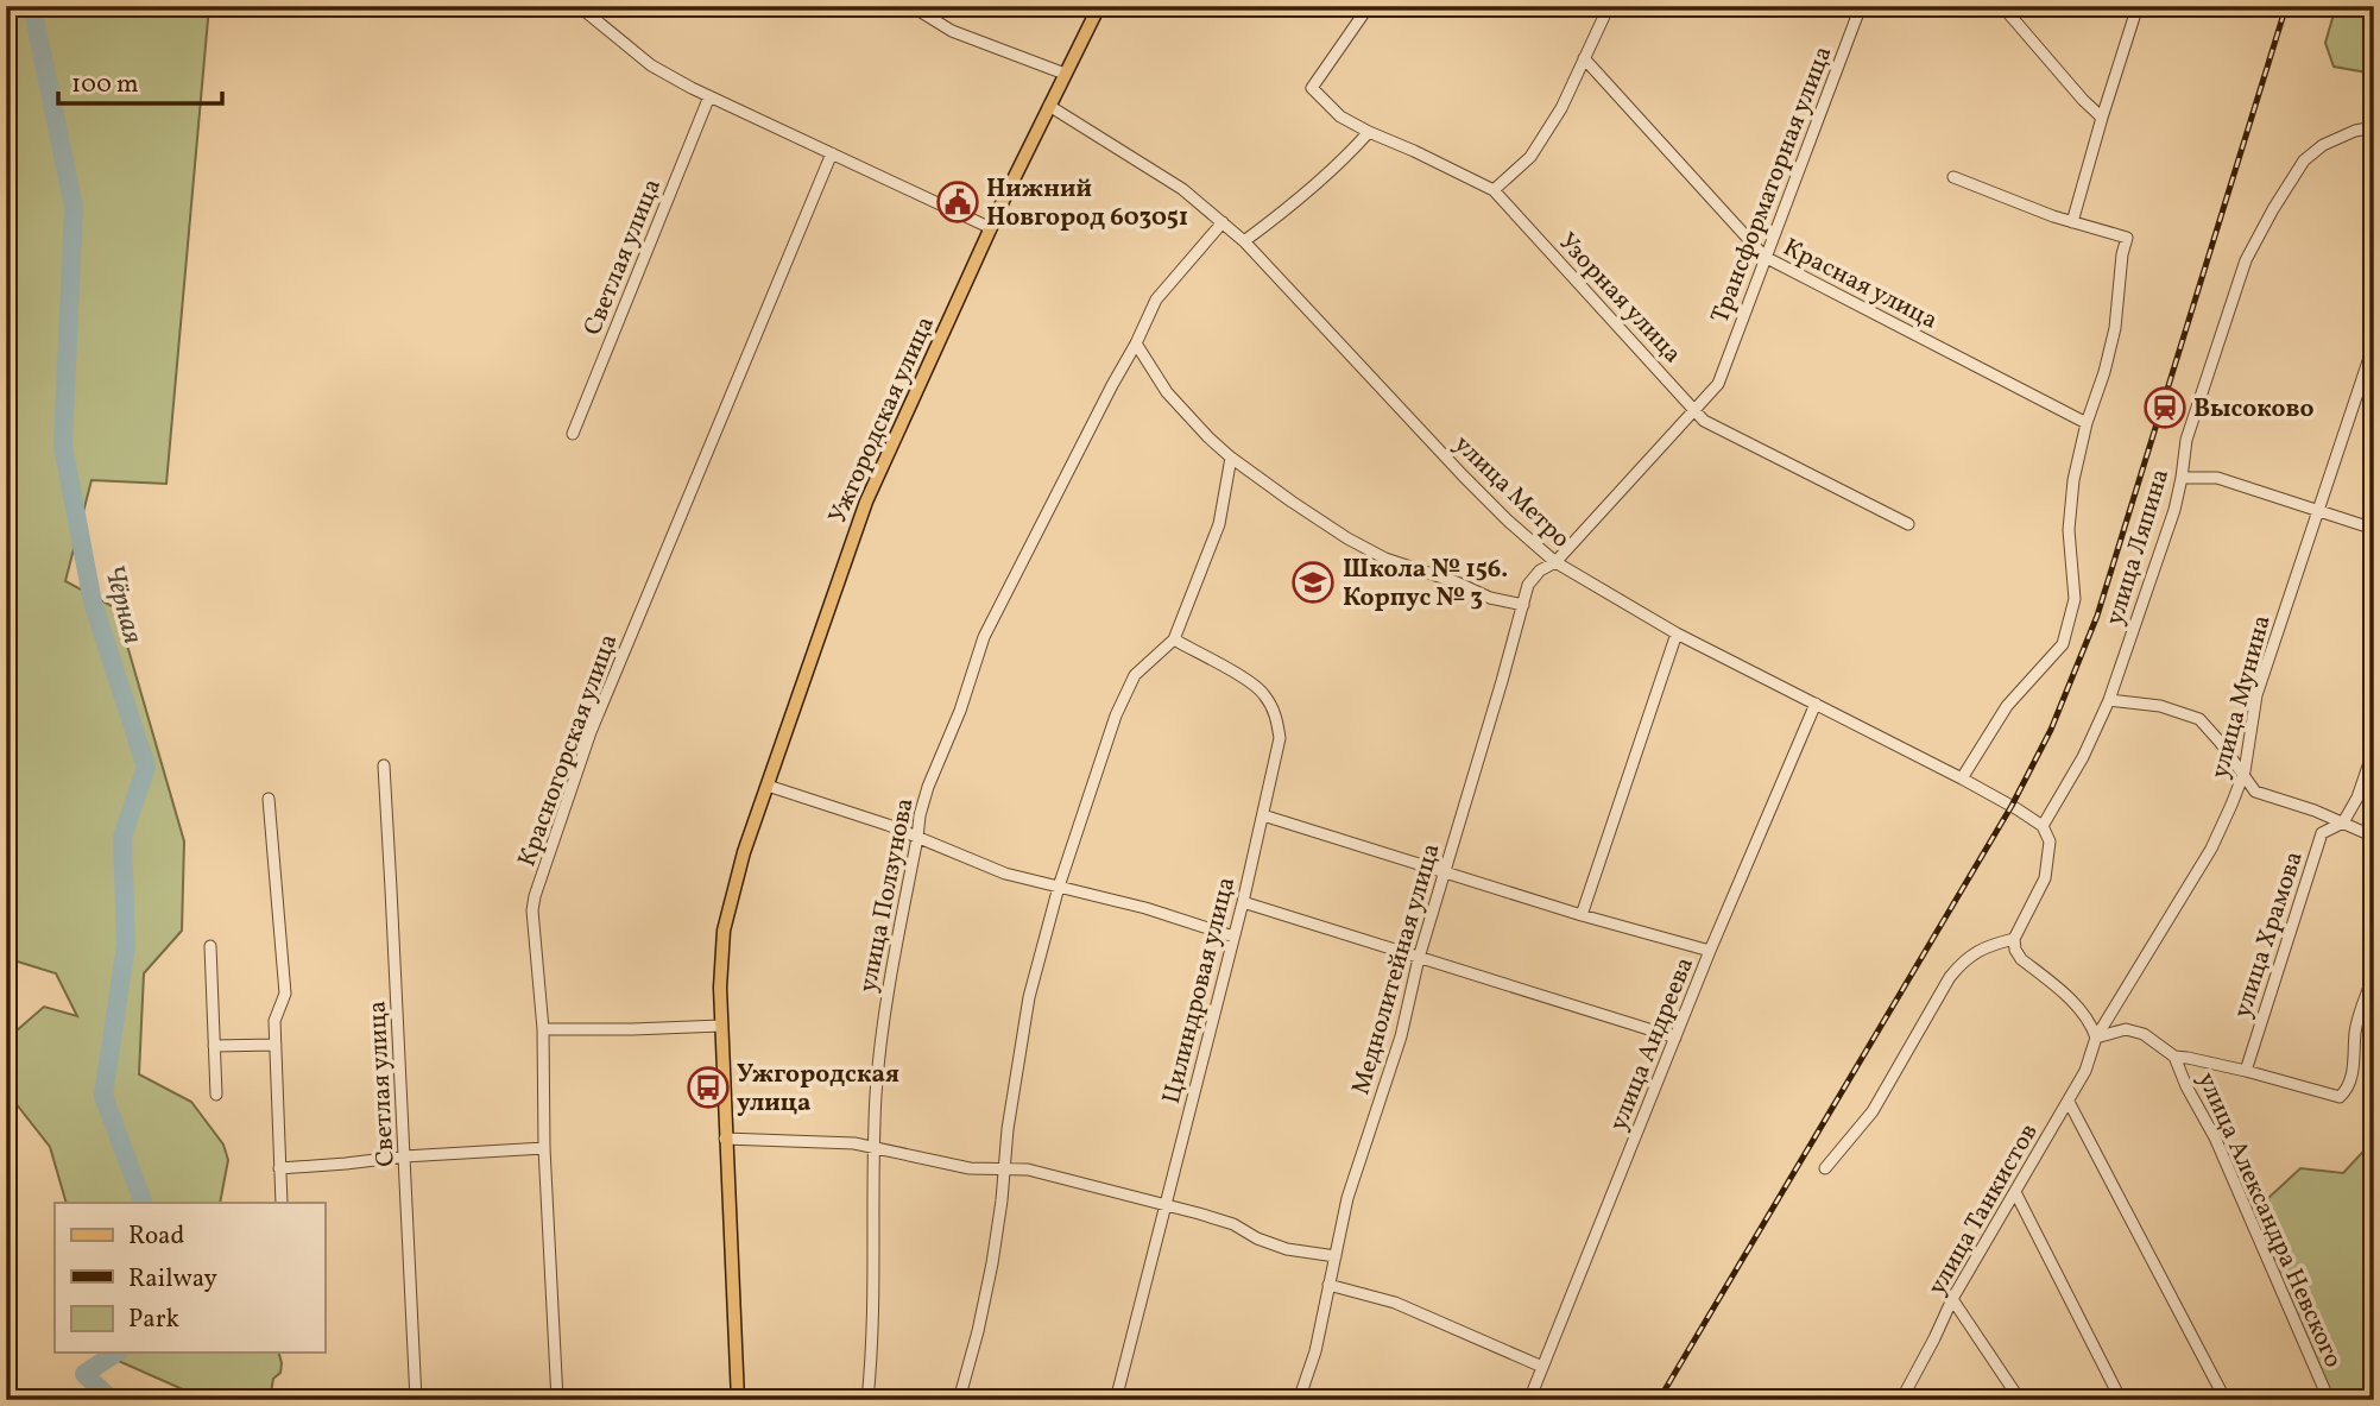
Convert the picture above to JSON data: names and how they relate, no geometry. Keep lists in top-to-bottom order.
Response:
{
  "streets": {
    "main road": ["Ужгородская улица"],
    "street": [
      "Трансформаторная улица",
      "Светлая улица",
      "Красная улица",
      "Узорная улица",
      "улица Метро",
      "улица Ляпина",
      "улица Мунина",
      "Красногорская улица",
      "улица Ползунова",
      "улица Храмова",
      "Меднолитейная улица",
      "Цилиндровая улица",
      "улица Андреева",
      "улица Танкистов",
      "улица Александра Невского"
    ]
  },
  "crossings": [
    ["Трансформаторная улица", "Красная улица"],
    ["Трансформаторная улица", "Узорная улица"],
    ["Трансформаторная улица", "улица Метро"],
    ["Трансформаторная улица", "Меднолитейная улица"],
    ["Ужгородская улица", "улица Метро"],
    ["улица Метро", "улица Ляпина"],
    ["улица Метро", "улица Ползунова"],
    ["улица Метро", "Меднолитейная улица"],
    ["улица Метро", "улица Андреева"],
    ["улица Мунина", "улица Танкистов"]
  ],
  "water": ["Чёрная"],
  "places": {
    "public building": ["Нижний Новгород 603051"],
    "station": ["Высоково"],
    "school or university": ["Школа № 156. Корпус № 3"],
    "bus stop": ["Ужгородская улица"]
  },
  "legend": ["Road", "Railway", "Park"],
  "scale_bar": "100 m"
}
